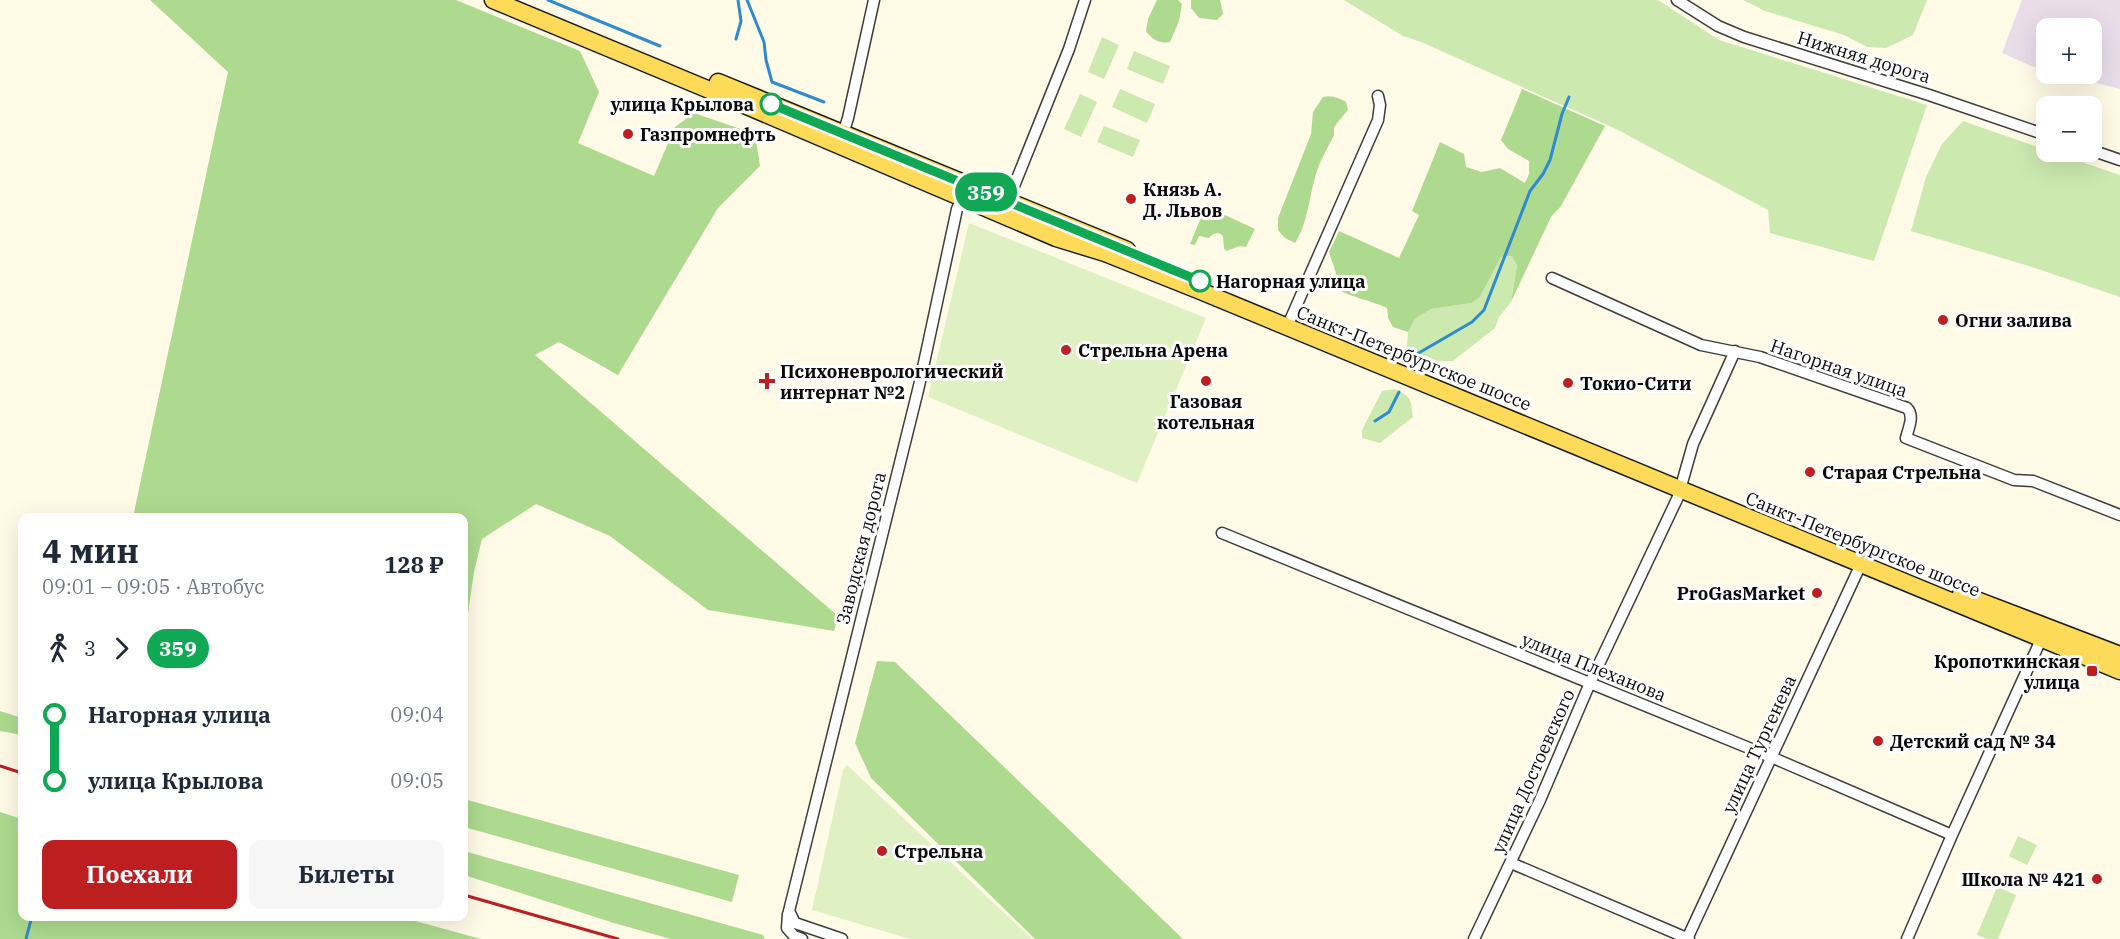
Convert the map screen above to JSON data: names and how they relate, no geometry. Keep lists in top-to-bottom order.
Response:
{
  "streets": {
    "main road": ["Санкт-Петербургское шоссе"],
    "street": [
      "Нижняя дорога",
      "Нагорная улица",
      "Заводская дорога",
      "улица Плеханова",
      "улица Тургенева",
      "улица Достоевского"
    ]
  },
  "crossings": [
    ["Санкт-Петербургское шоссе", "Заводская дорога"],
    ["Санкт-Петербургское шоссе", "улица Тургенева"],
    ["Санкт-Петербургское шоссе", "улица Достоевского"],
    ["Нагорная улица", "улица Достоевского"],
    ["улица Плеханова", "улица Тургенева"],
    ["улица Плеханова", "улица Достоевского"]
  ],
  "places": {
    "other": [
      "улица Крылова",
      "Газпромнефть",
      "Князь А. Д. Львов",
      "Нагорная улица",
      "Огни залива",
      "Стрельна Арена",
      "Газовая котельная",
      "Токио-Сити",
      "Старая Стрельна",
      "ProGasMarket",
      "Детский сад № 34",
      "Стрельна",
      "Школа № 421"
    ],
    "health": ["Психоневрологический интернат №2"],
    "transit": ["Кропоткинская улица"]
  },
  "lines": ["bus line 359"],
  "page": {
    "on_map": "359",
    "map_buttons": ["+", "−"],
    "heading": ["4 мин", "09:01 – 09:05 · Автобус", "128 ₽"],
    "legs": ["3", "359"],
    "list": [
      {
        "name": "Нагорная улица",
        "value": "09:04"
      },
      {
        "name": "улица Крылова",
        "value": "09:05"
      }
    ],
    "buttons": ["Поехали", "Билеты"]
  }
}
